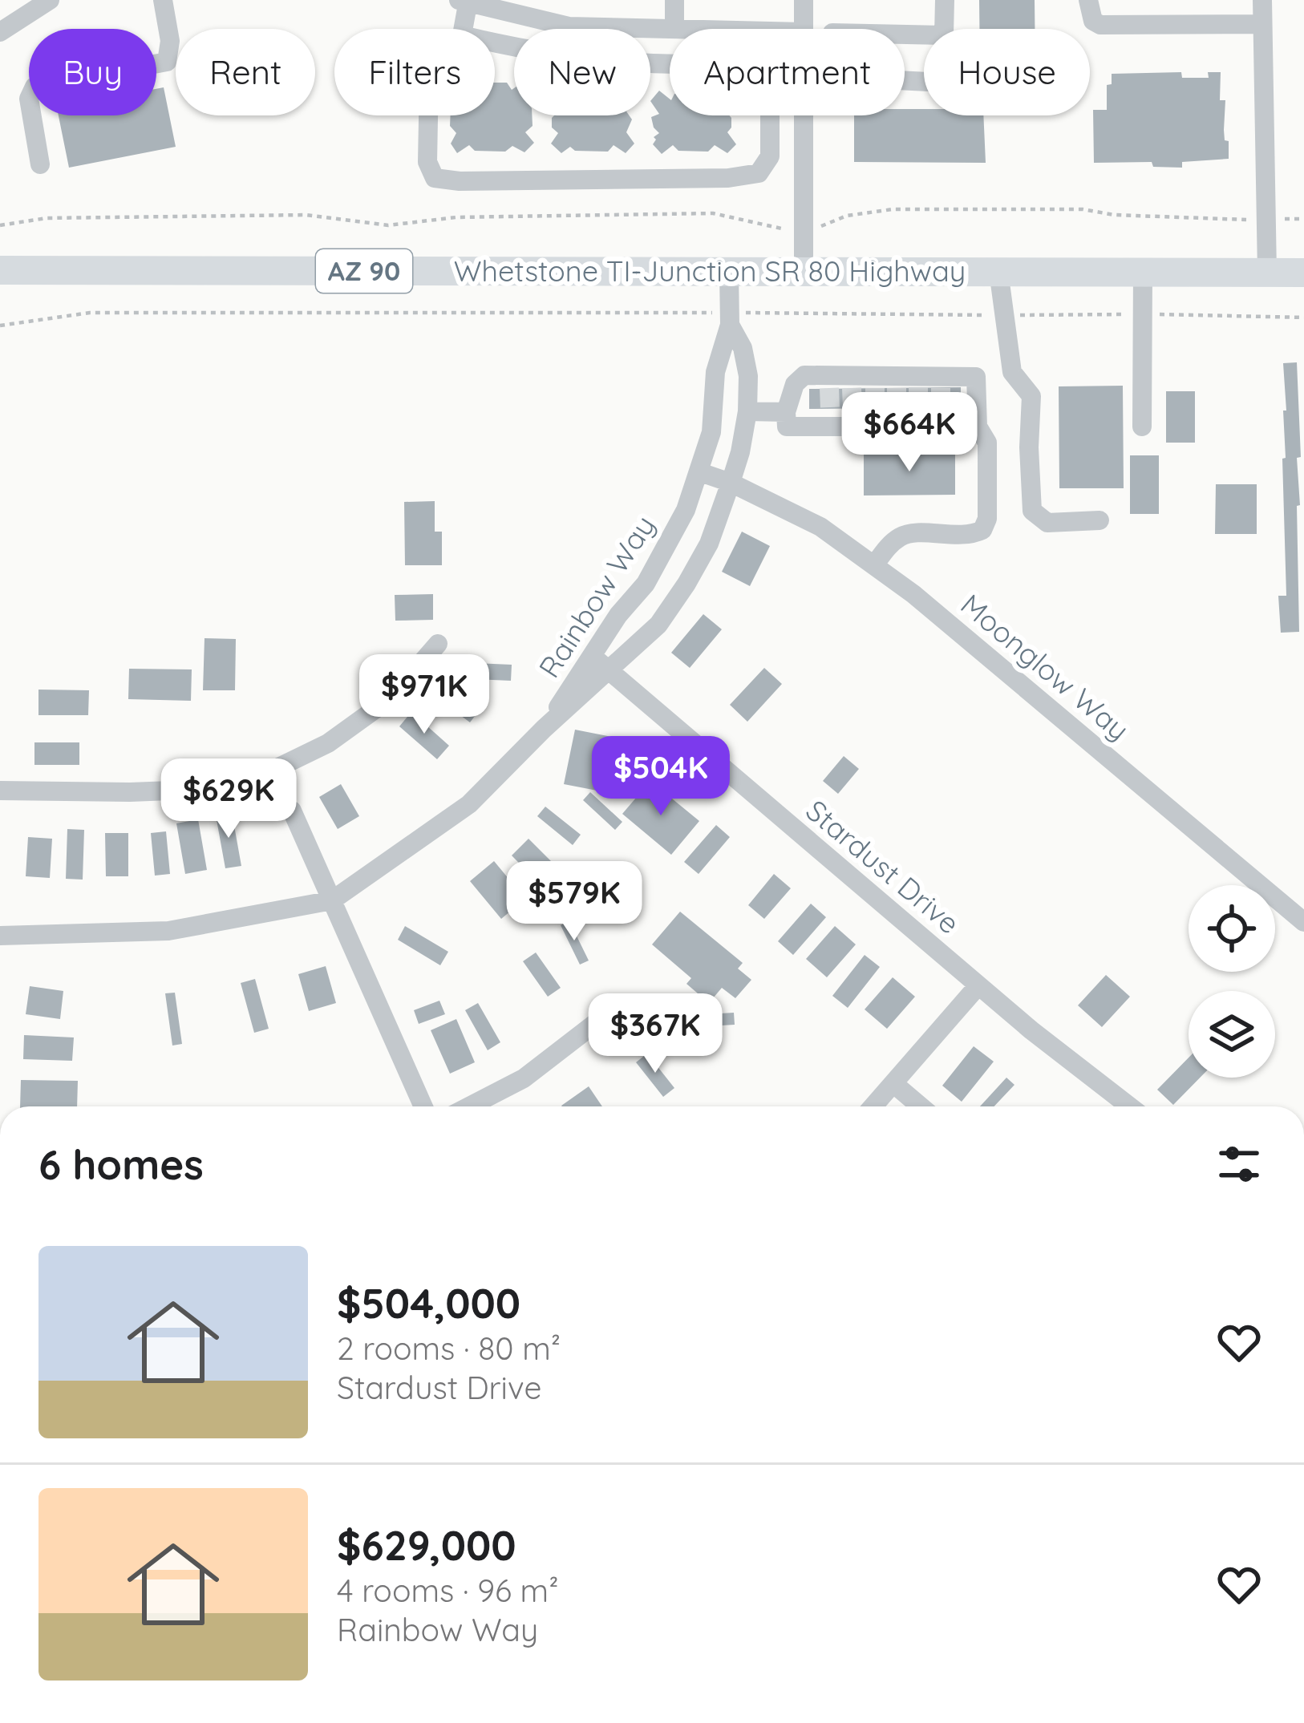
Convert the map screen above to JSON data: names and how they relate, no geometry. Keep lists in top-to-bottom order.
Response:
{
  "streets": {
    "highway": ["AZ 90", "Whetstone TI-Junction SR 80 Highway"],
    "street": ["Rainbow Way", "Moonglow Way", "Stardust Drive"]
  },
  "crossings": [
    ["Whetstone TI-Junction SR 80 Highway", "Rainbow Way"],
    ["Rainbow Way", "Moonglow Way"],
    ["Rainbow Way", "Stardust Drive"]
  ],
  "page": {
    "chip": [
      "Buy",
      "Rent",
      "Filters",
      "New",
      "Apartment",
      "House"
    ],
    "price": [
      "$664K",
      "$971K",
      "$504K",
      "$629K",
      "$579K",
      "$367K"
    ],
    "heading": "6 homes",
    "list": [
      {
        "name": "$504,000",
        "note": "2 rooms · 80 m² · Stardust Drive"
      },
      {
        "name": "$629,000",
        "note": "4 rooms · 96 m² · Rainbow Way"
      }
    ]
  }
}
